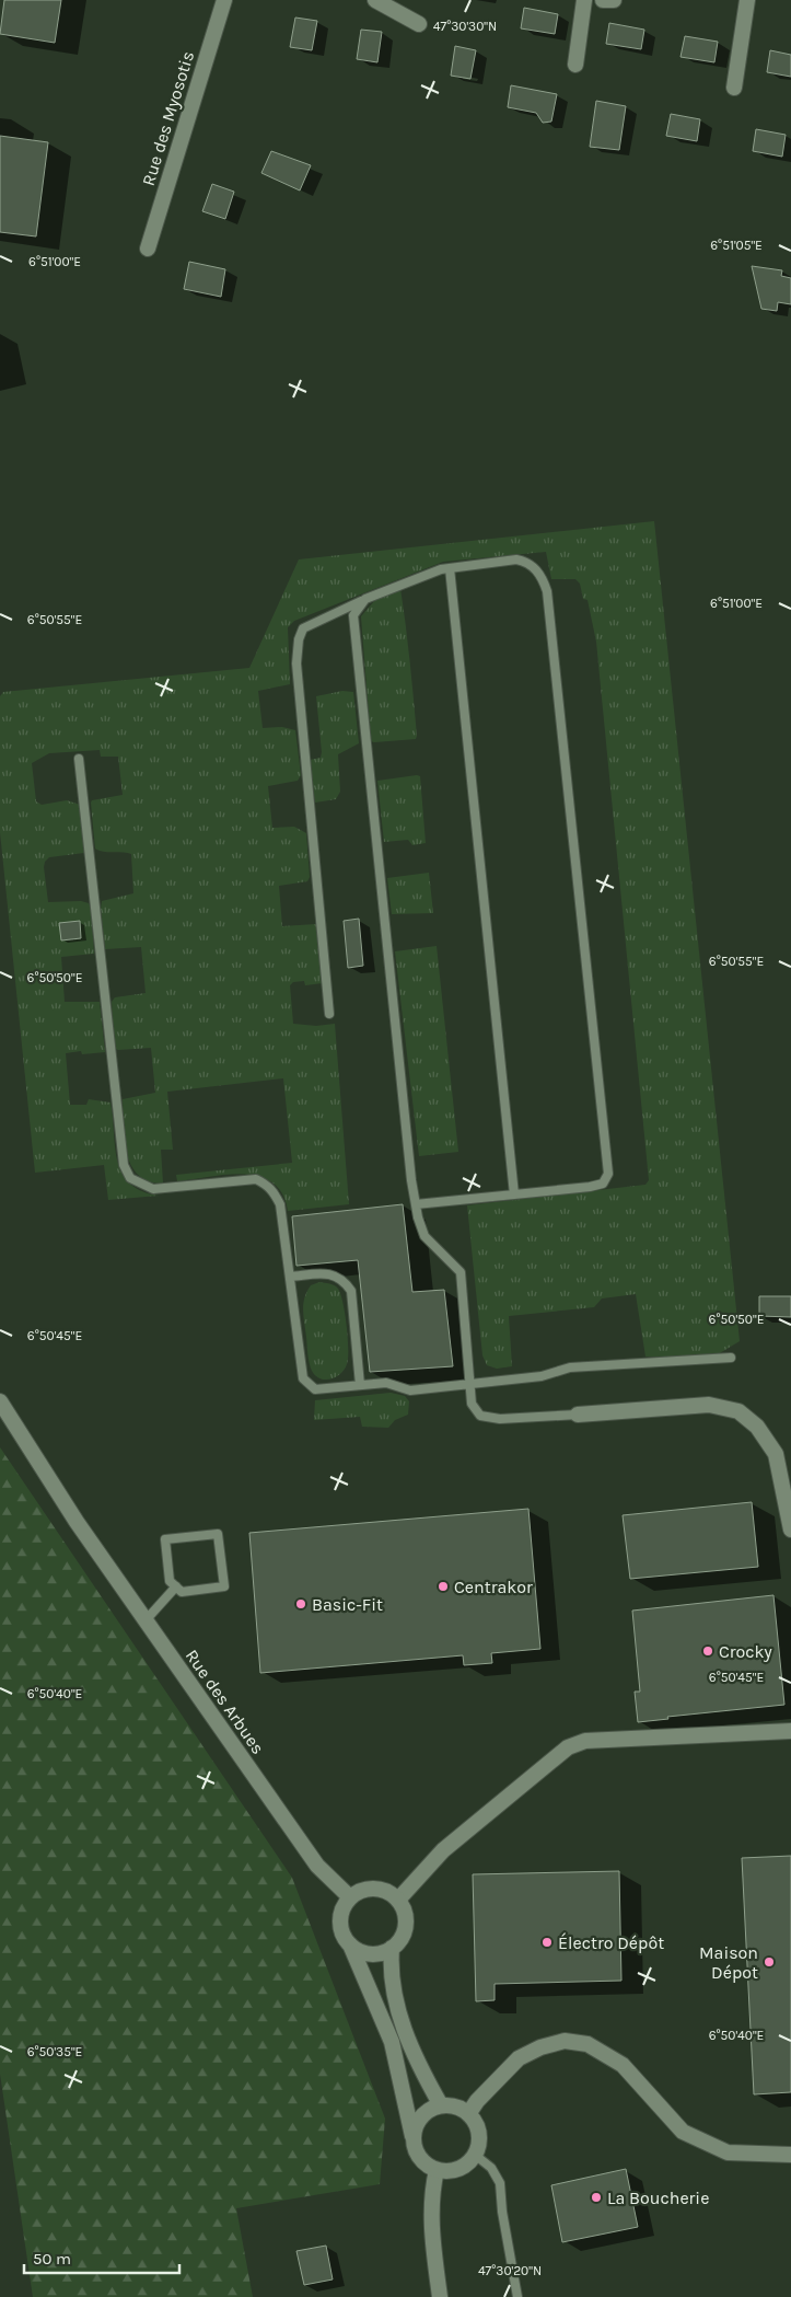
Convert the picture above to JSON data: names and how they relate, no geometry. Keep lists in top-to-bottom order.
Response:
{
  "streets": {
    "main road": ["Rue des Myosotis", "Rue des Arbues"]
  },
  "places": [
    "Centrakor",
    "Basic-Fit",
    "Crocky",
    "Électro Dépôt",
    "Maison Dépot",
    "La Boucherie"
  ],
  "scale_bar": "50 m",
  "coordinates": [
    "47°30'30\"N",
    "6°51'05\"E",
    "6°51'00\"E",
    "6°50'55\"E",
    "6°50'50\"E",
    "6°50'45\"E",
    "6°50'40\"E",
    "6°50'35\"E",
    "47°30'20\"N"
  ]
}
